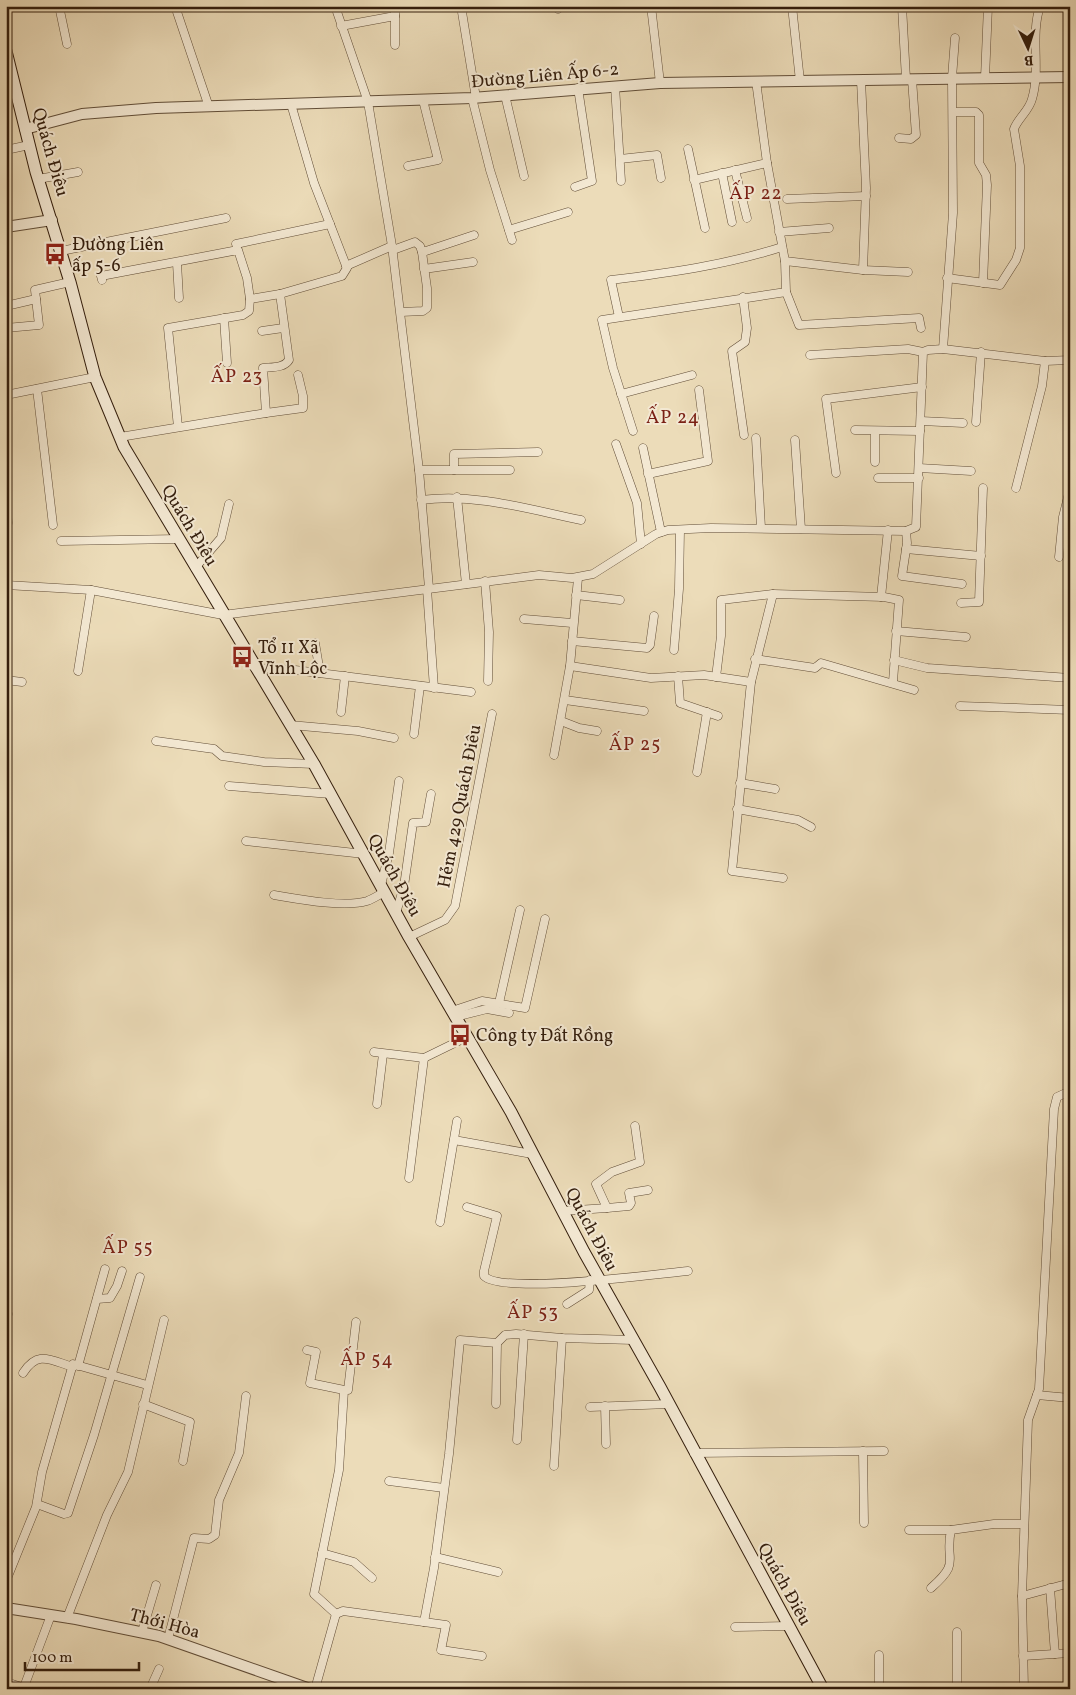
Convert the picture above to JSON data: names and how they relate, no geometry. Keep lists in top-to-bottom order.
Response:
{
  "streets": {
    "main road": ["Quách Điêu"],
    "street": ["Đường Liên Ấp 6-2", "Hẻm 429 Quách Điêu", "Thới Hòa"]
  },
  "crossings": [
    ["Đường Liên Ấp 6-2", "Quách Điêu"],
    ["Quách Điêu", "Hẻm 429 Quách Điêu"]
  ],
  "districts": [
    "ẤP 22",
    "ẤP 23",
    "ẤP 24",
    "ẤP 25",
    "ẤP 55",
    "ẤP 53",
    "ẤP 54"
  ],
  "places": {
    "bus stop": ["Đường Liên ấp 5-6", "Tổ 11 Xã Vĩnh Lộc", "Công ty Đất Rồng"]
  },
  "scale_bar": "100 m",
  "north": "bottom"
}
